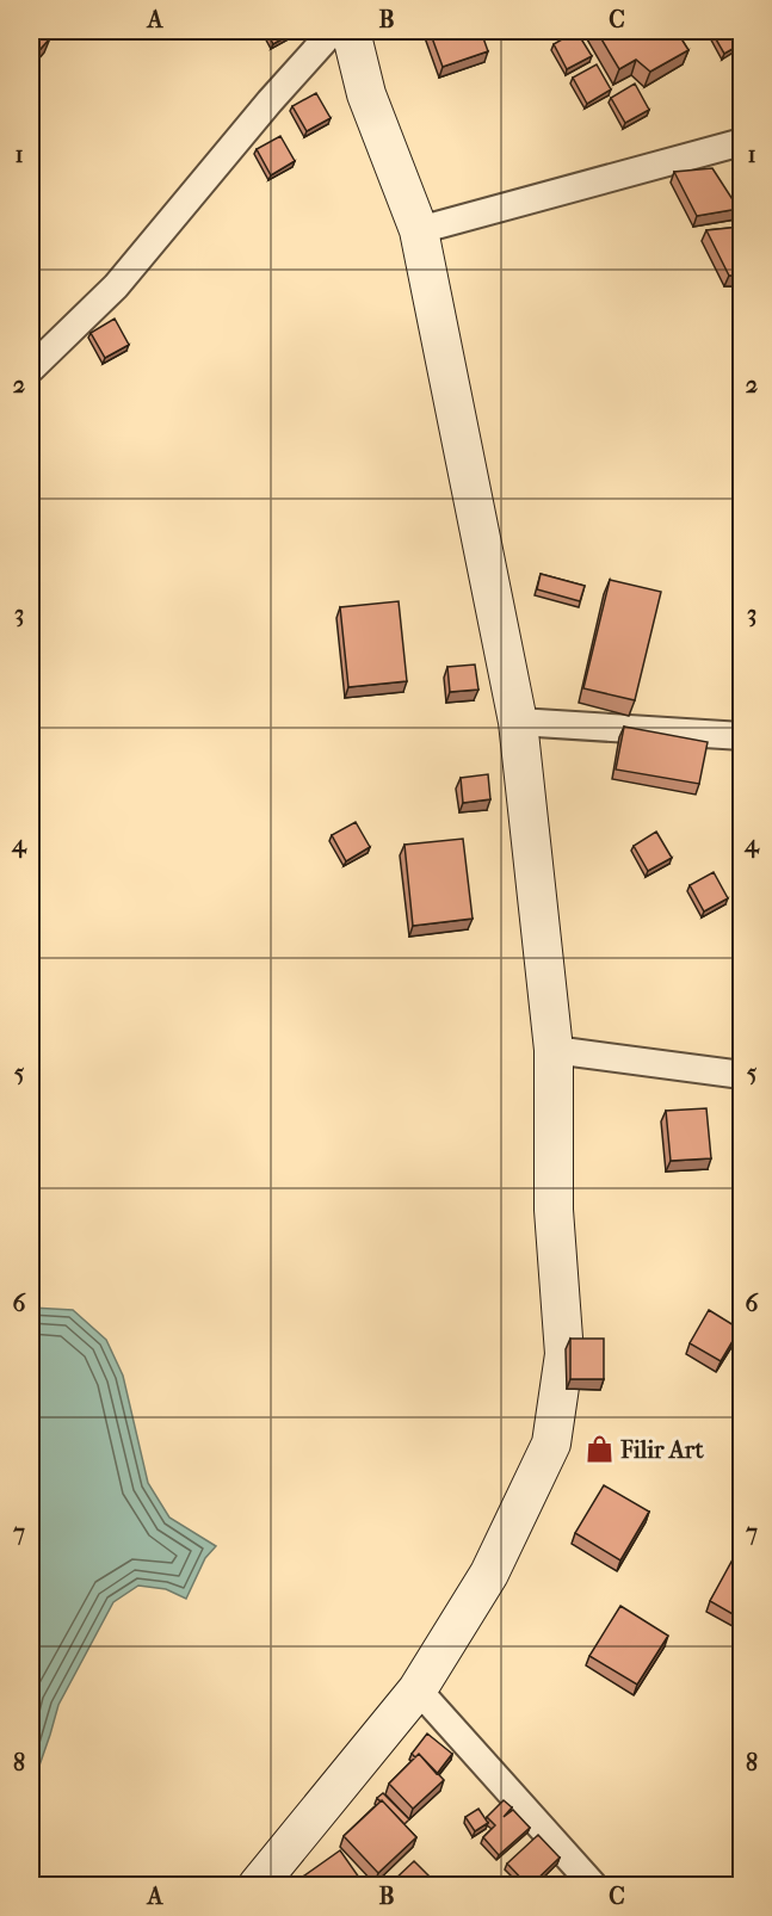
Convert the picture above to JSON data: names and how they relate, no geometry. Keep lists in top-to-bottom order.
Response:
{
  "places": {
    "shop": ["Filir Art"]
  },
  "grid": {
    "columns": ["A", "B", "C"],
    "rows": [
      "1",
      "2",
      "3",
      "4",
      "5",
      "6",
      "7",
      "8"
    ]
  }
}
